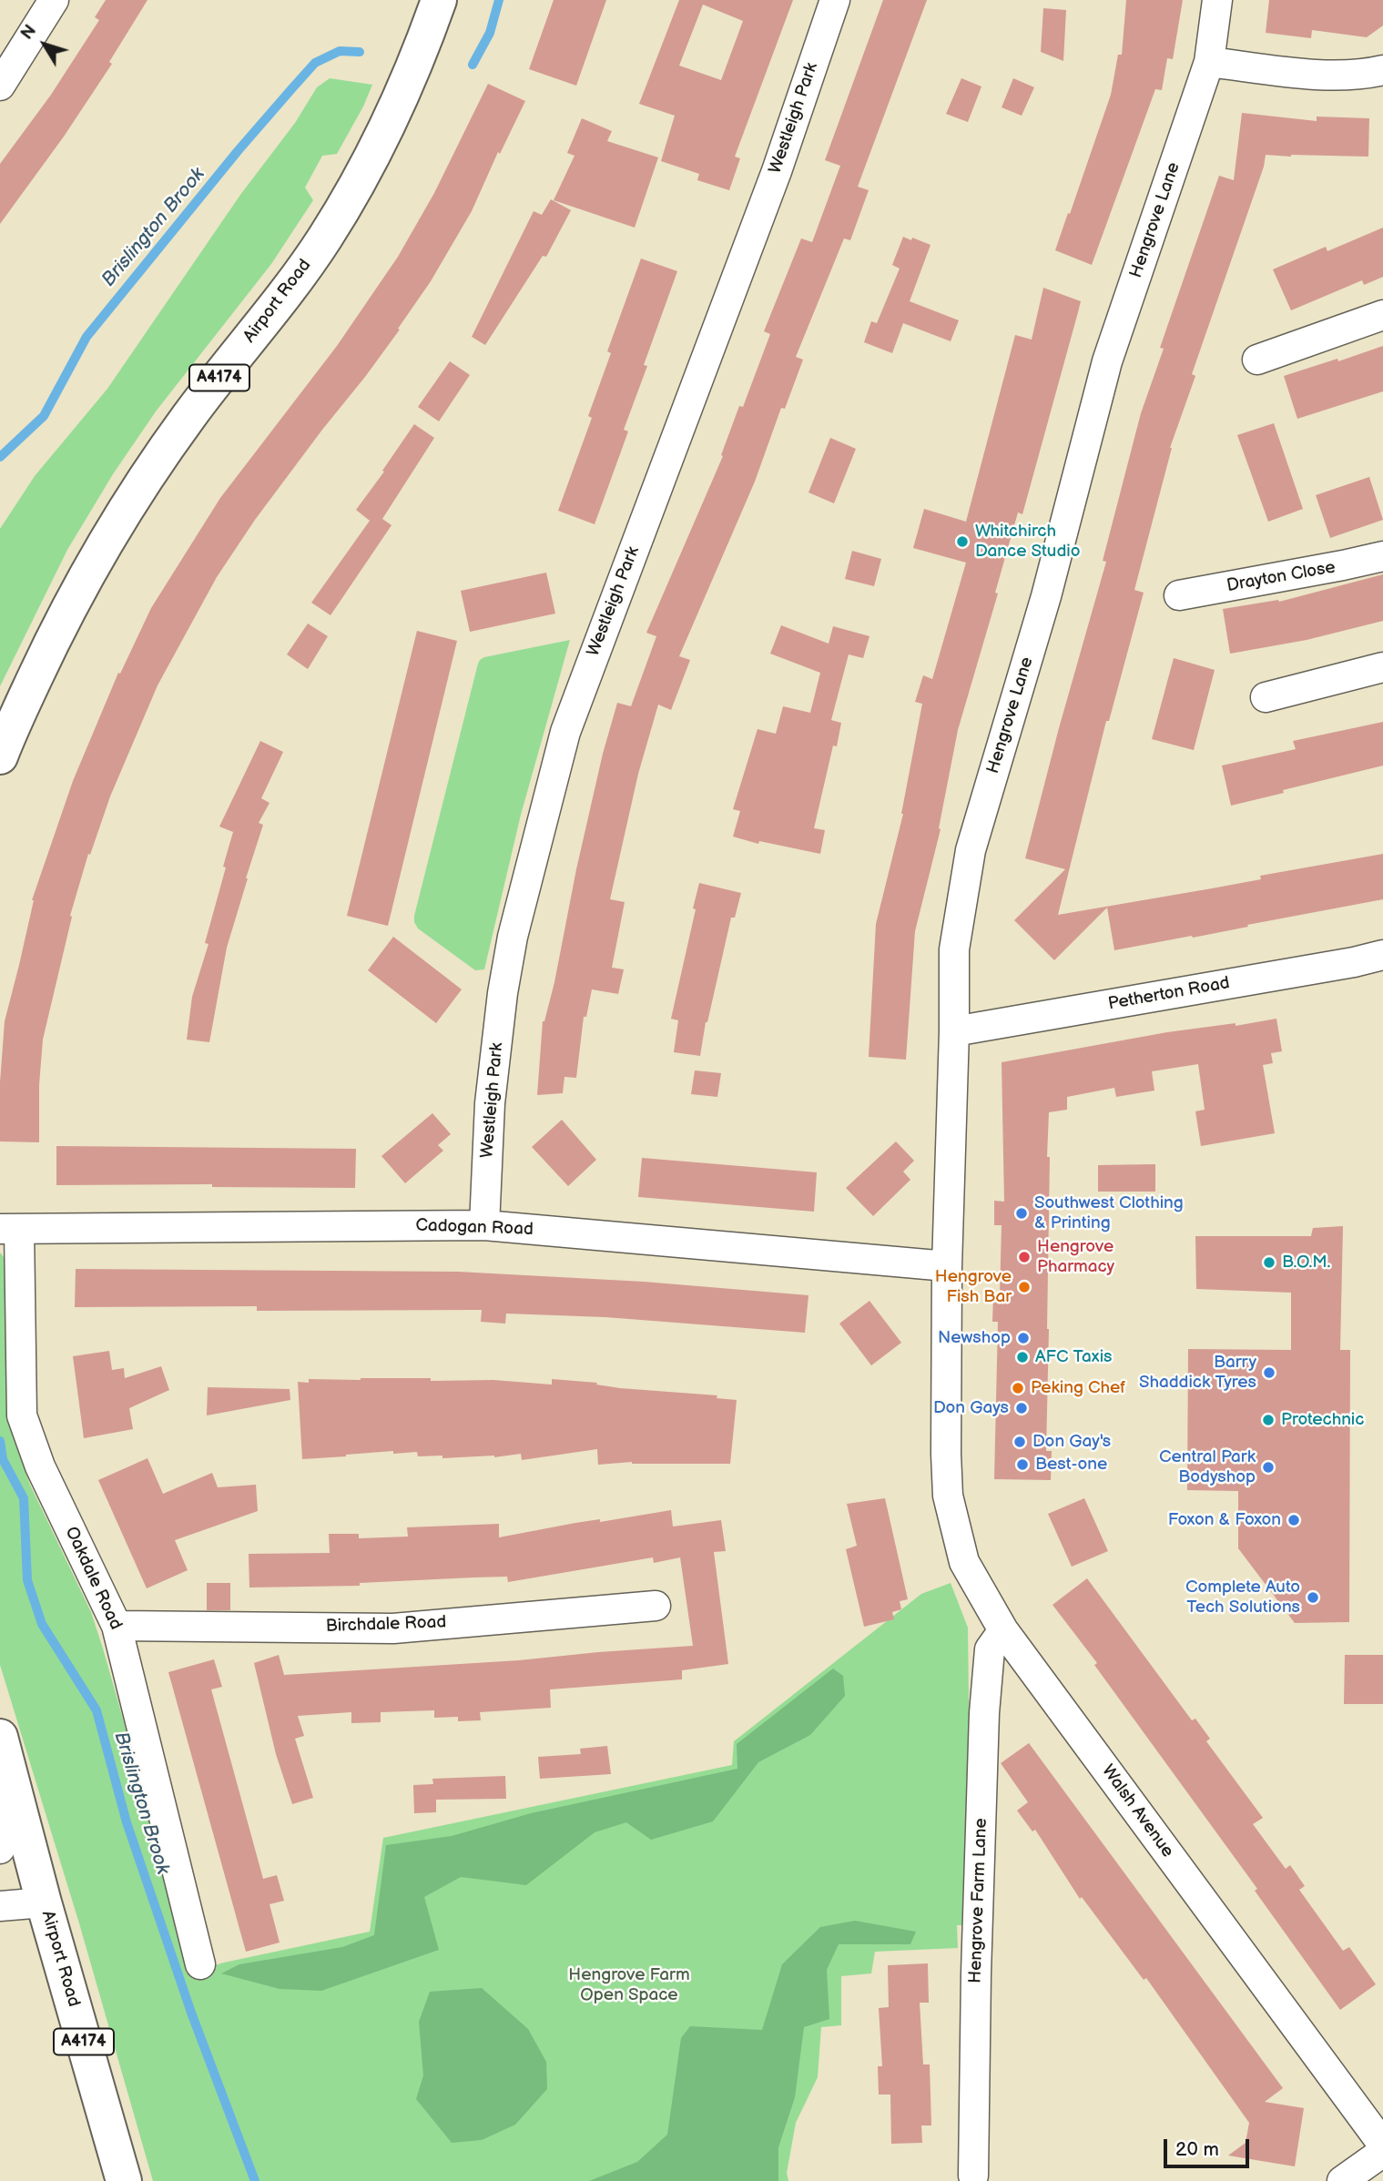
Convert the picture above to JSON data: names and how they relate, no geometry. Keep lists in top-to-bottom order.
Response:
{
  "streets": {
    "highway": ["Airport Road", "A4174"],
    "street": [
      "Westleigh Park",
      "Hengrove Lane",
      "Drayton Close",
      "Petherton Road",
      "Cadogan Road",
      "Oakdale Road",
      "Birchdale Road",
      "Walsh Avenue",
      "Hengrove Farm Lane"
    ]
  },
  "crossings": [
    ["Westleigh Park", "Cadogan Road"],
    ["Hengrove Lane", "Petherton Road"],
    ["Hengrove Lane", "Cadogan Road"],
    ["Hengrove Lane", "Walsh Avenue"],
    ["Cadogan Road", "Oakdale Road"],
    ["Oakdale Road", "Birchdale Road"],
    ["Walsh Avenue", "Hengrove Farm Lane"]
  ],
  "water": ["Brislington Brook"],
  "parks": ["Hengrove Farm Open Space"],
  "places": [
    "Whitchirch Dance Studio",
    "Southwest Clothing & Printing",
    "Hengrove Pharmacy",
    "B.O.M.",
    "Hengrove Fish Bar",
    "Newshop",
    "AFC Taxis",
    "Barry Shaddick Tyres",
    "Peking Chef",
    "Don Gays",
    "Protechnic",
    "Don Gay's",
    "Best-one",
    "Central Park Bodyshop",
    "Foxon & Foxon",
    "Complete Auto Tech Solutions"
  ],
  "scale_bar": "20 m",
  "north": "top left"
}
